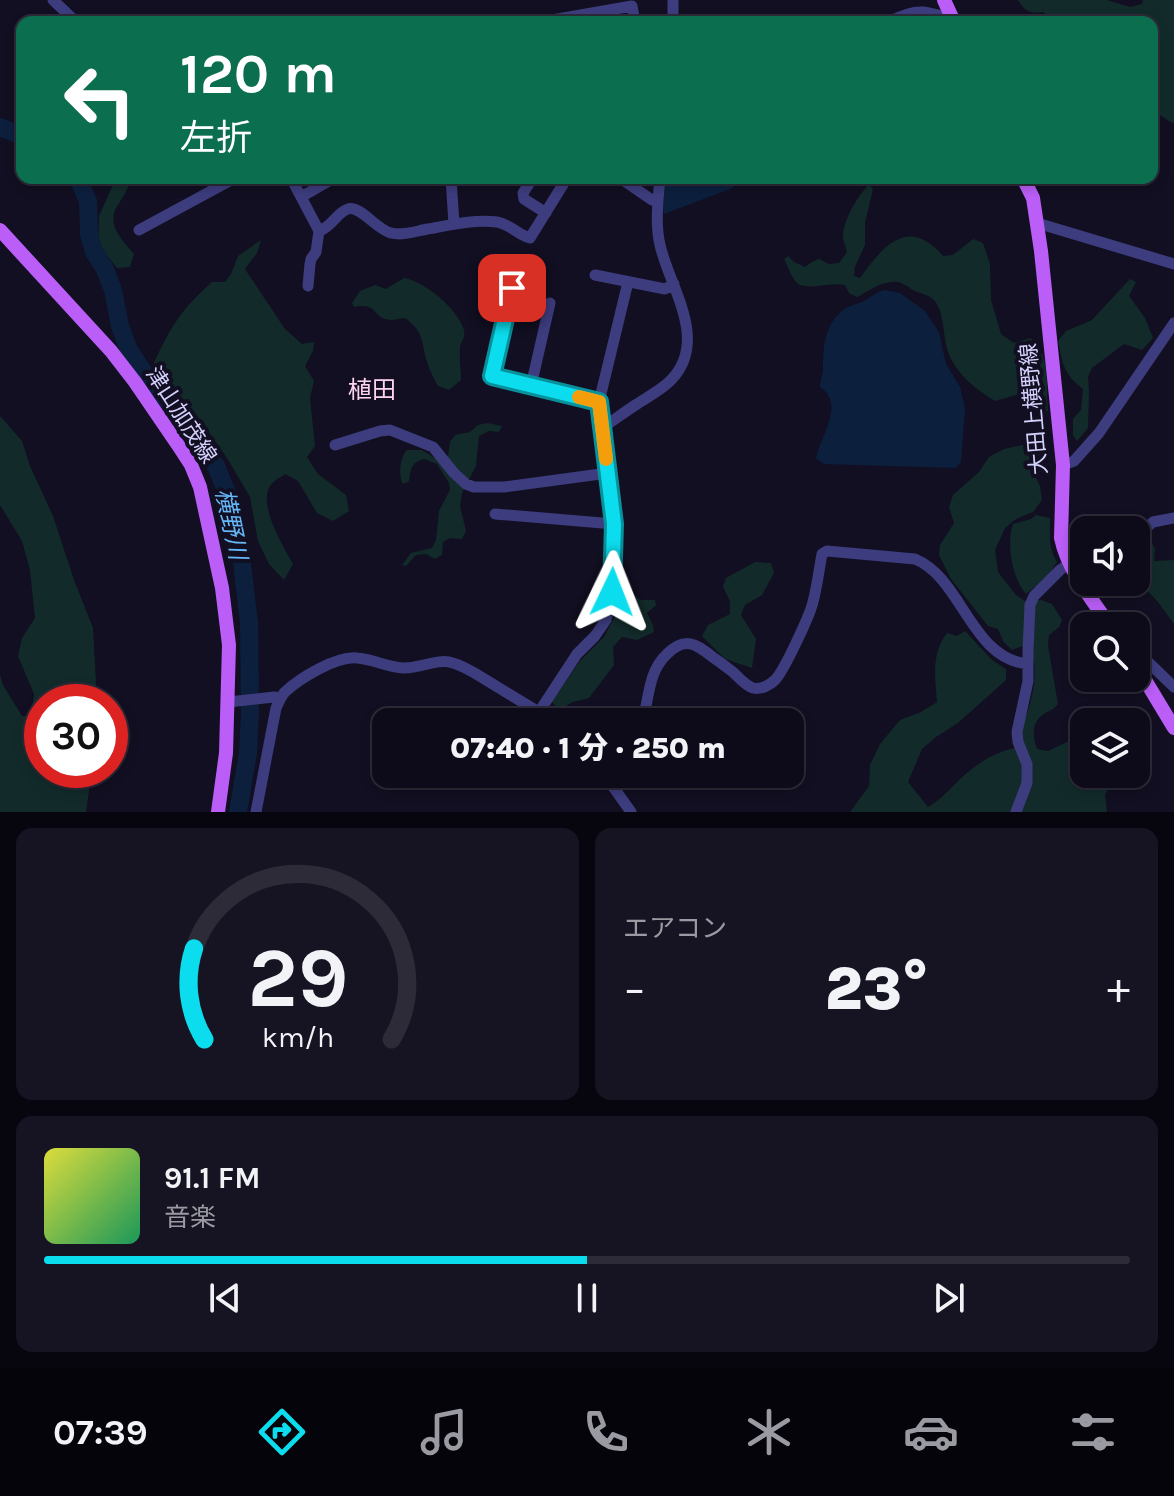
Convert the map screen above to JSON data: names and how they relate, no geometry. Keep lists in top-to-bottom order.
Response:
{
  "streets": {
    "main road": ["大田上横野線", "津山加茂線"]
  },
  "districts": ["植田"],
  "water": ["横野川"],
  "page": {
    "turn": ["120 m", "左折"],
    "limit": "30",
    "trip": "07:40 · 1 分 · 250 m",
    "tile": "エアコン",
    "heat": ["−", "23°", "+"],
    "song": ["91.1 FM", "音楽"],
    "tabs": "07:39",
    "gauge": ["29", "km/h"]
  }
}
